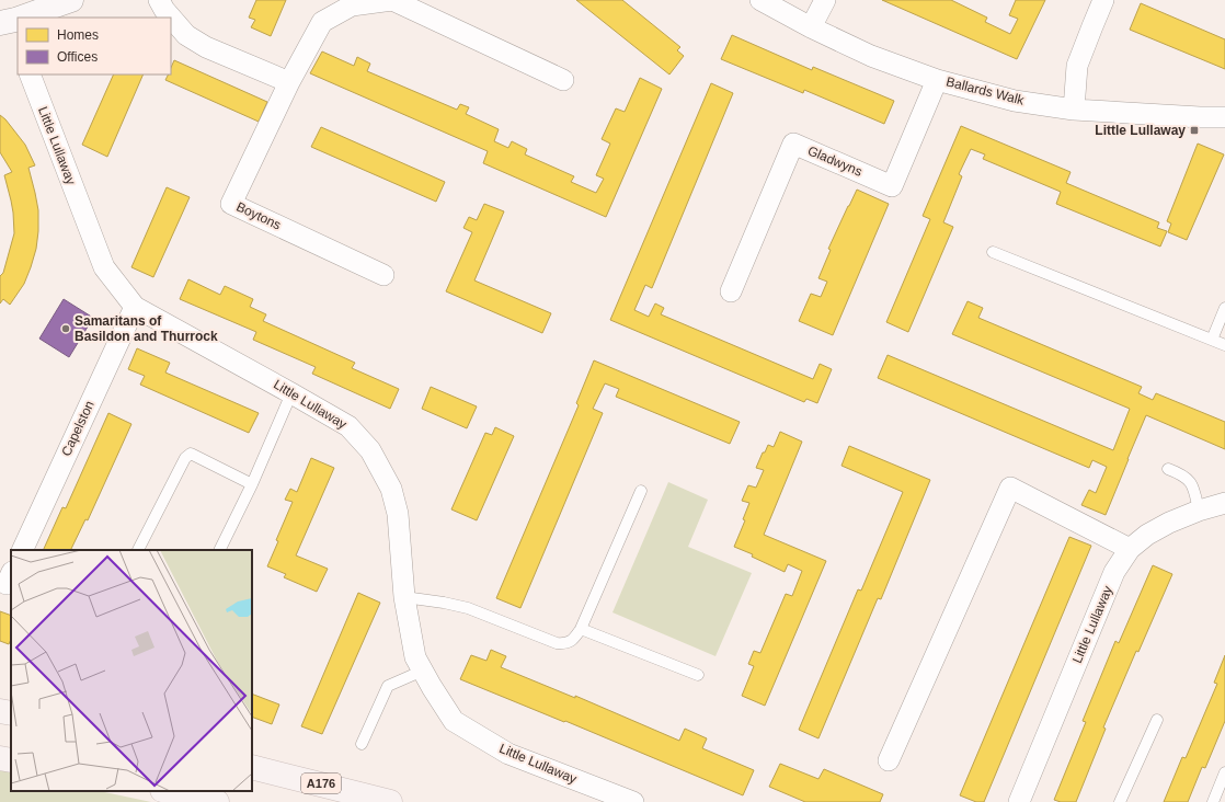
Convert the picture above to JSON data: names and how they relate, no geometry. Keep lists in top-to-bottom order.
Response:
{
  "streets": {
    "main road": ["A176"],
    "street": [
      "Ballards Walk",
      "Little Lullaway",
      "Gladwyns",
      "Boytons",
      "Capelston"
    ]
  },
  "crossings": [
    ["Ballards Walk", "Gladwyns"],
    ["Little Lullaway", "Capelston"]
  ],
  "places": {
    "transit": ["Little Lullaway"],
    "other": ["Samaritans of Basildon and Thurrock"]
  },
  "legend": ["Homes", "Offices"]
}
